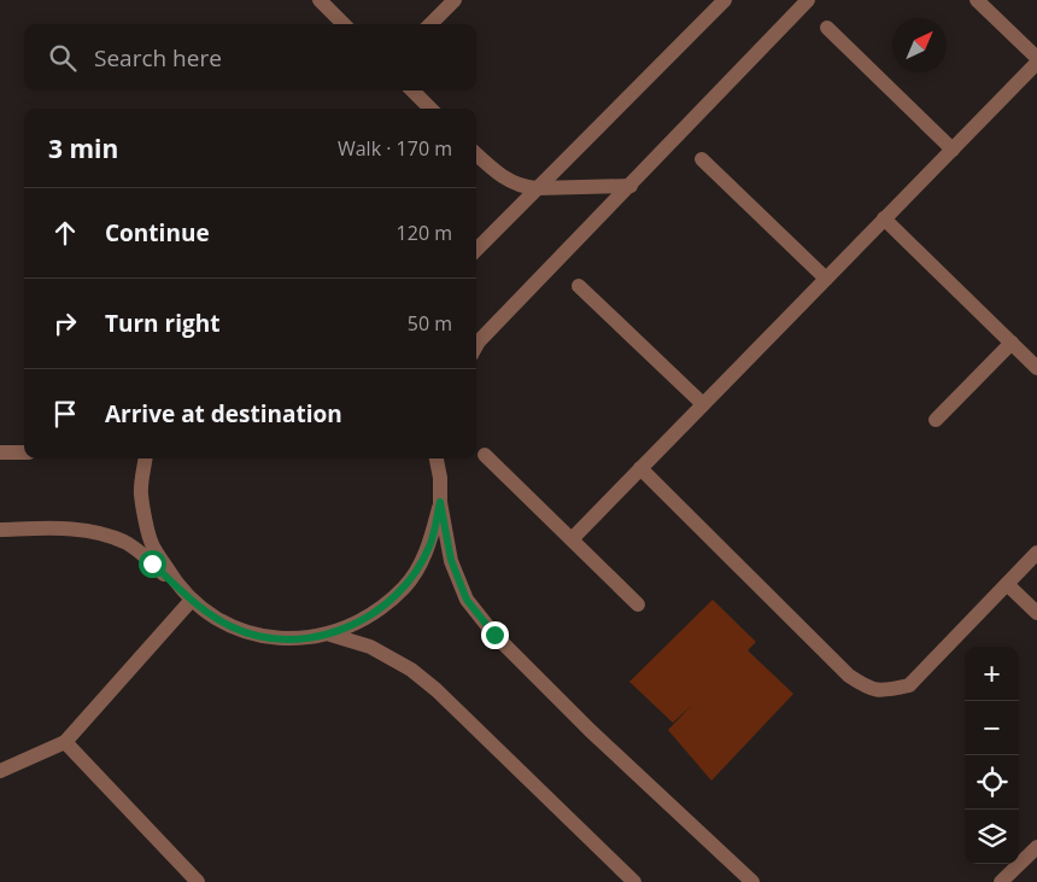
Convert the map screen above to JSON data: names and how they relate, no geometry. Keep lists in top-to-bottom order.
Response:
{
  "north": "top right",
  "page": {
    "search": "Search here",
    "heading": ["3 min", "Walk · 170 m"],
    "list": [
      ["Continue", "120 m"],
      ["Turn right", "50 m"],
      "Arrive at destination"
    ],
    "map_buttons": ["+", "−"]
  }
}
